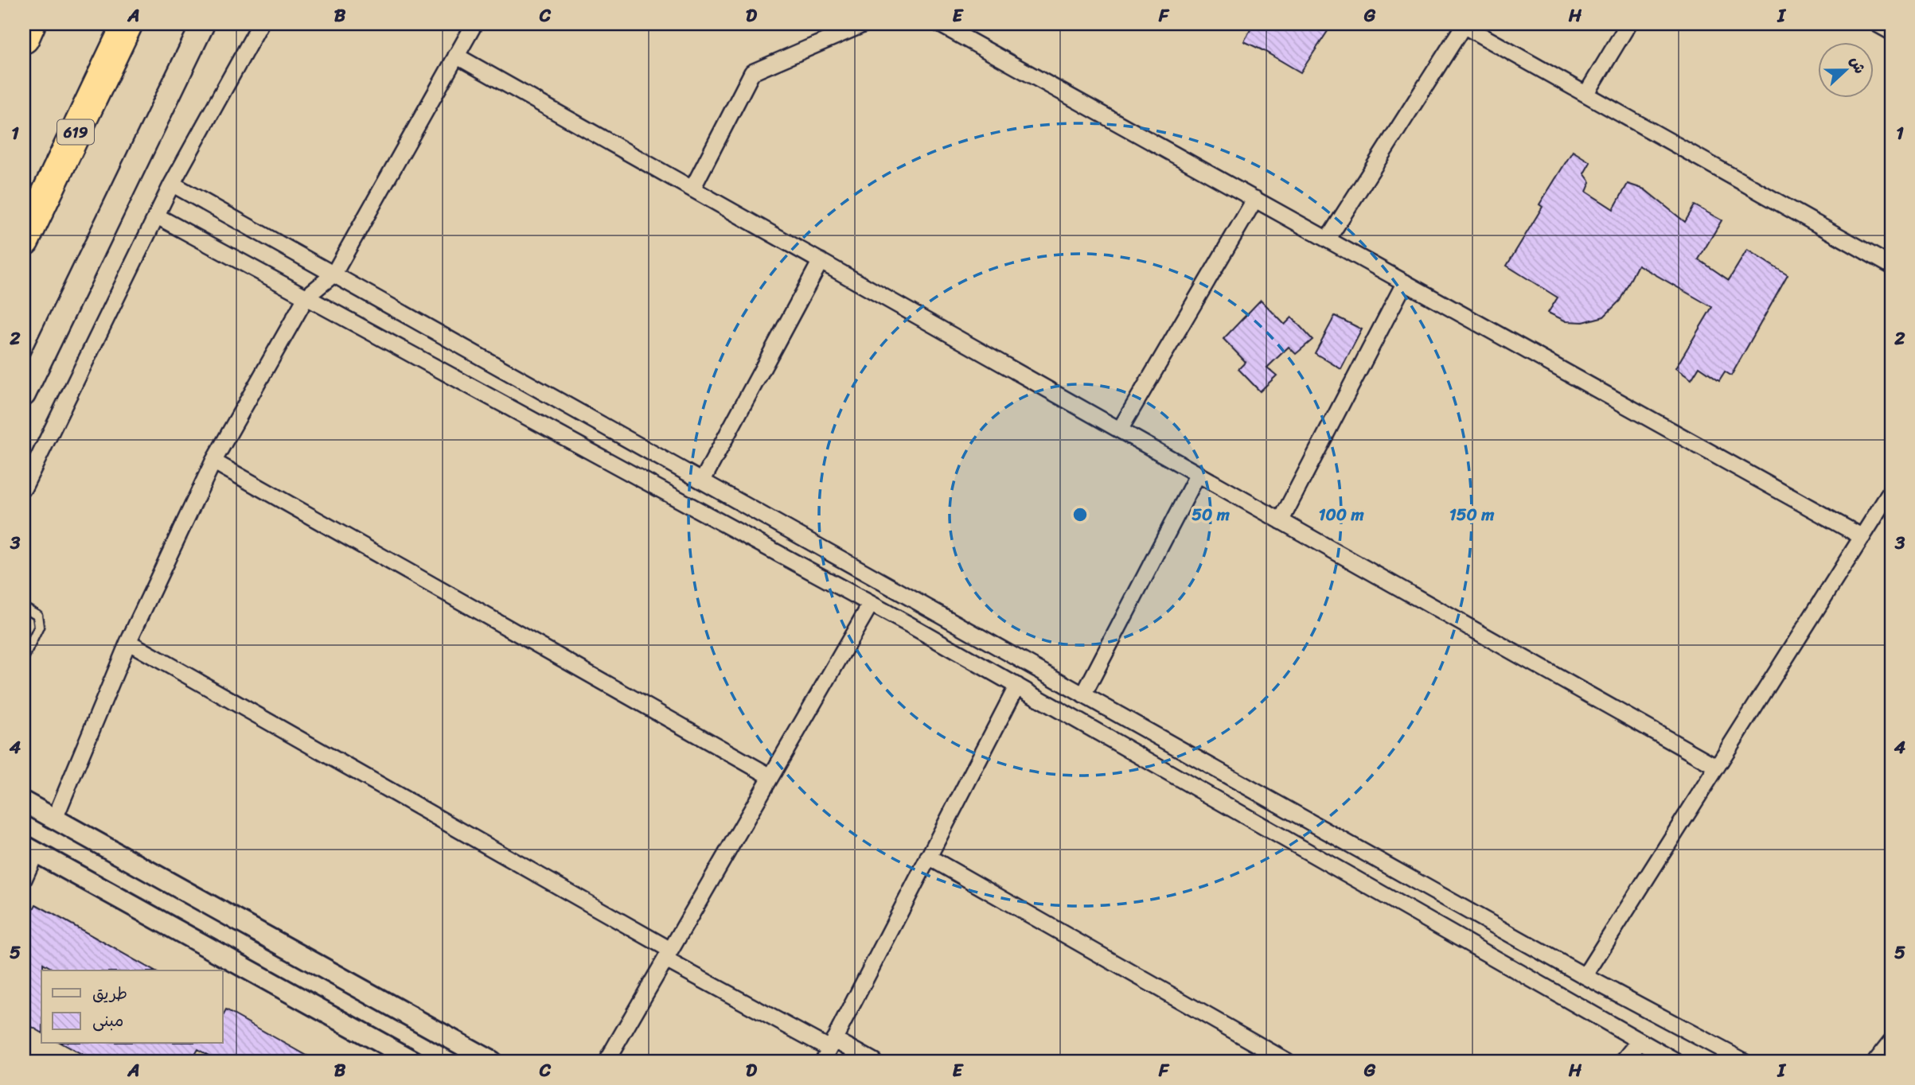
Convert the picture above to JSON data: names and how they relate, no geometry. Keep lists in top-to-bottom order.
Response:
{
  "streets": {
    "highway": ["619"]
  },
  "legend": ["طريق", "مبنى"],
  "north": "right",
  "grid": {
    "columns": [
      "A",
      "B",
      "C",
      "D",
      "E",
      "F",
      "G",
      "H",
      "I"
    ],
    "rows": [
      "1",
      "2",
      "3",
      "4",
      "5"
    ]
  },
  "rings": ["50 m", "100 m", "150 m"]
}
